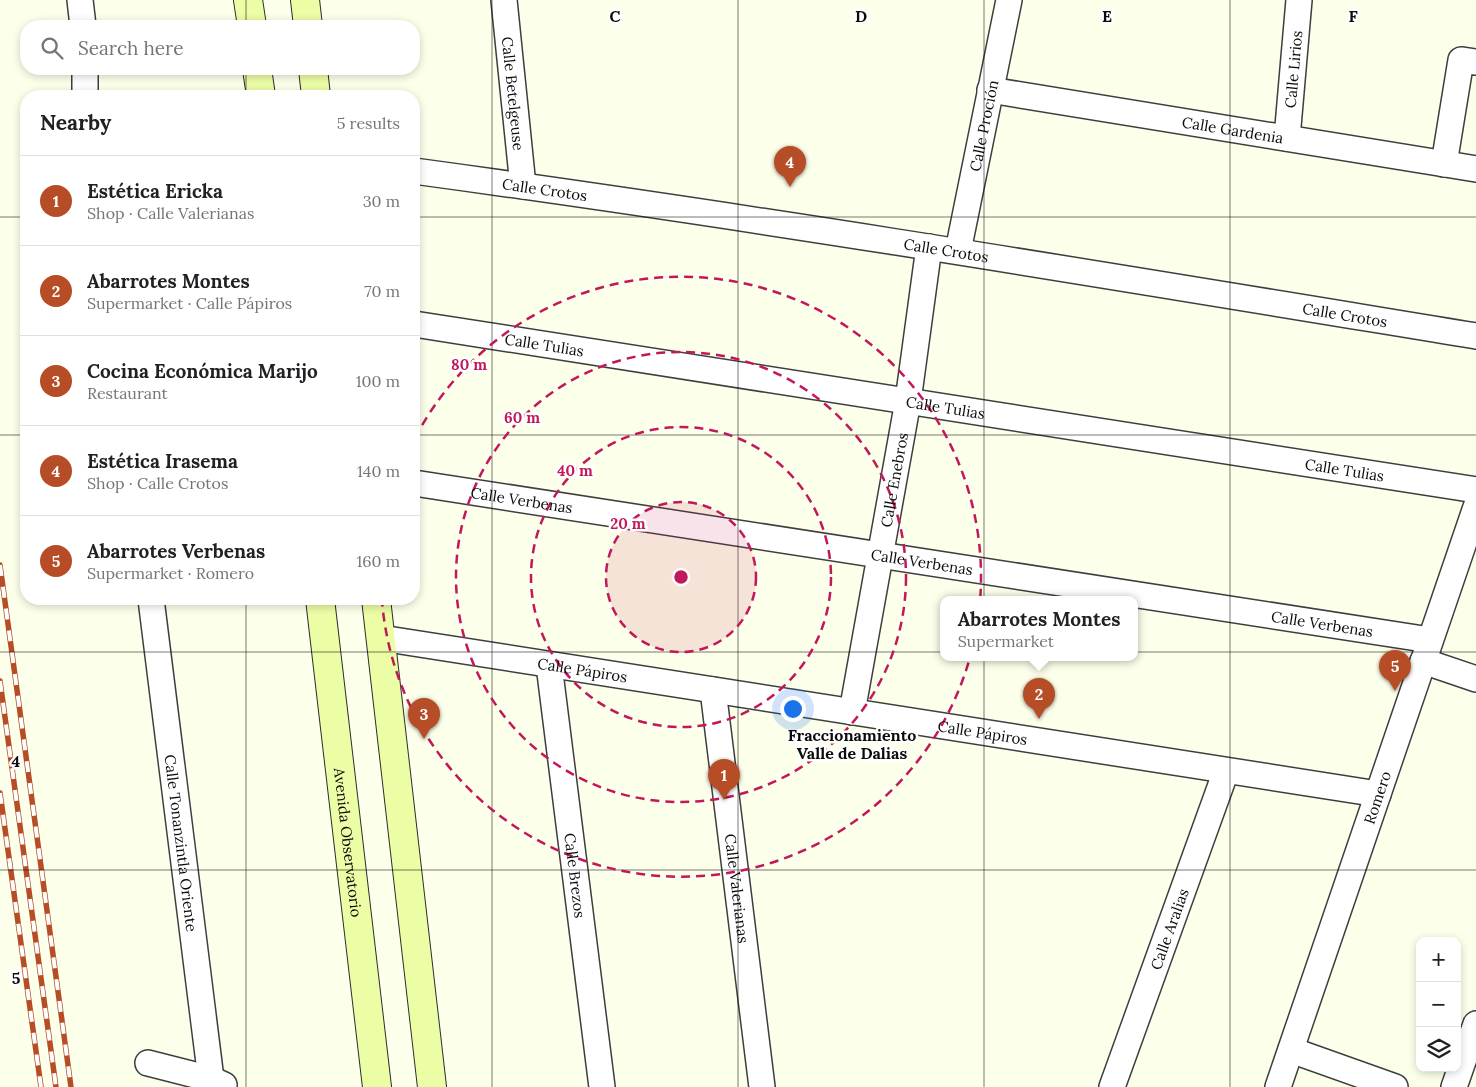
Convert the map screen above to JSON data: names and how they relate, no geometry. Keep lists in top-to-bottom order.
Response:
{
  "streets": {
    "street": [
      "Calle Lirios",
      "Calle Betelgeuse",
      "Calle Proción",
      "Calle Gardenia",
      "Calle Crotos",
      "Calle Tulias",
      "Calle Enebros",
      "Calle Verbenas",
      "Calle Pápiros",
      "Romero",
      "Calle Tonanzintla Oriente",
      "Avenida Observatorio",
      "Calle Brezos",
      "Calle Valerianas",
      "Calle Aralias"
    ]
  },
  "crossings": [
    ["Calle Lirios", "Calle Gardenia"],
    ["Calle Betelgeuse", "Calle Crotos"],
    ["Calle Proción", "Calle Gardenia"],
    ["Calle Proción", "Calle Crotos"],
    ["Calle Crotos", "Calle Enebros"],
    ["Calle Tulias", "Calle Enebros"],
    ["Calle Enebros", "Calle Verbenas"],
    ["Calle Enebros", "Calle Pápiros"],
    ["Calle Verbenas", "Romero"],
    ["Calle Pápiros", "Romero"],
    ["Calle Pápiros", "Calle Brezos"],
    ["Calle Pápiros", "Calle Valerianas"],
    ["Calle Pápiros", "Calle Aralias"]
  ],
  "districts": ["Fraccionamiento Valle de Dalias"],
  "page": {
    "search": "Search here",
    "heading": ["Nearby", "5 results"],
    "pins": [
      "4",
      "5",
      "2",
      "3",
      "1"
    ],
    "list": [
      {
        "mark": "1",
        "name": "Estética Ericka",
        "note": "Shop · Calle Valerianas",
        "value": "30 m"
      },
      {
        "mark": "2",
        "name": "Abarrotes Montes",
        "note": "Supermarket · Calle Pápiros",
        "value": "70 m"
      },
      {
        "mark": "3",
        "name": "Cocina Económica Marijo",
        "note": "Restaurant",
        "value": "100 m"
      },
      {
        "mark": "4",
        "name": "Estética Irasema",
        "note": "Shop · Calle Crotos",
        "value": "140 m"
      },
      {
        "mark": "5",
        "name": "Abarrotes Verbenas",
        "note": "Supermarket · Romero",
        "value": "160 m"
      }
    ],
    "popup": ["Abarrotes Montes", "Supermarket"],
    "map_buttons": ["+", "−"]
  },
  "grid": {
    "columns": [
      "C",
      "D",
      "E",
      "F"
    ],
    "rows": ["4", "5"]
  },
  "rings": [
    "80 m",
    "60 m",
    "40 m",
    "20 m"
  ]
}
